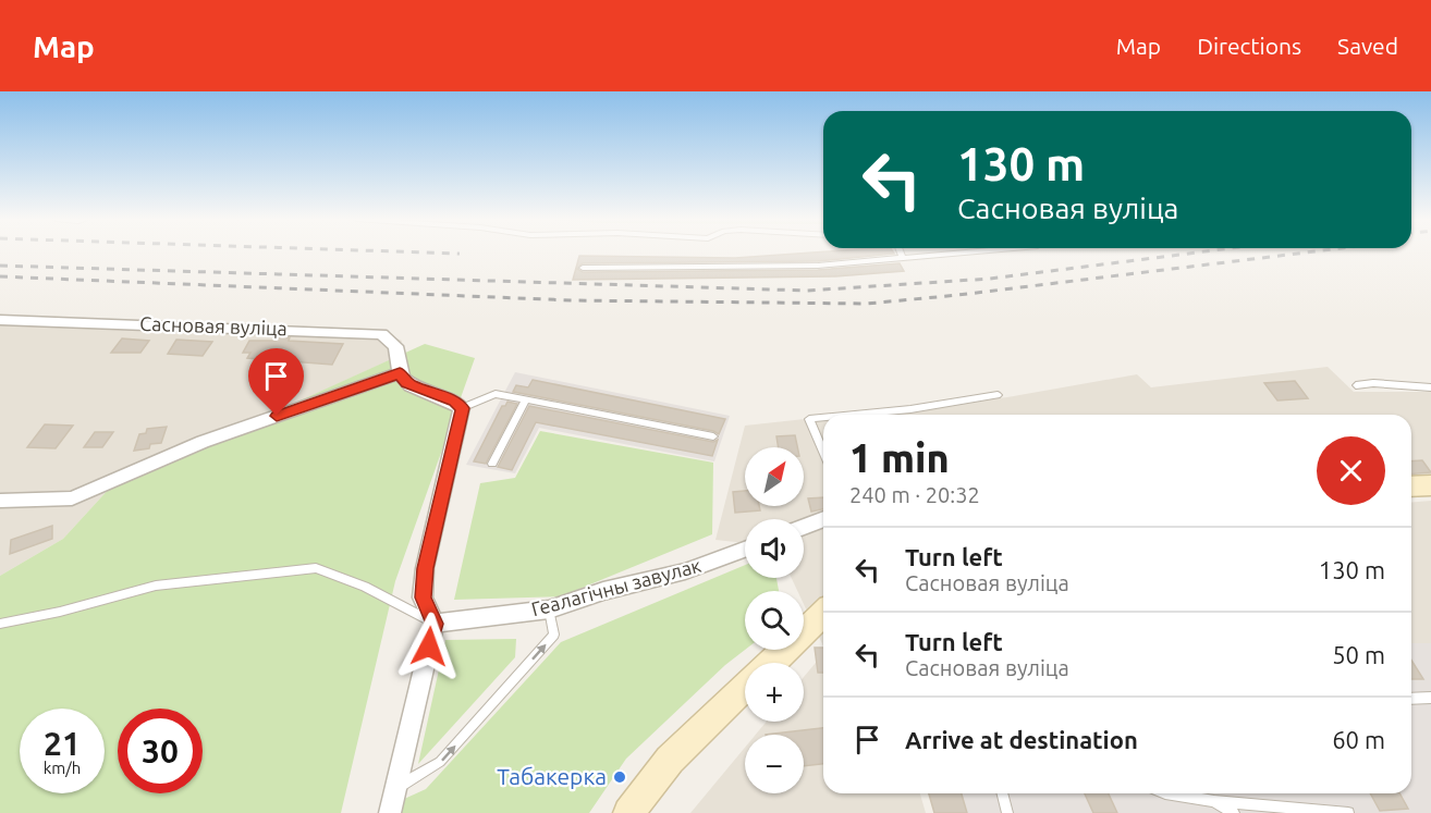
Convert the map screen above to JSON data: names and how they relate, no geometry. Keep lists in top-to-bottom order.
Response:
{
  "streets": {
    "street": ["Сасновая вуліца", "Геалагічны завулак"]
  },
  "places": ["Табакерка"],
  "north": "top right",
  "page": {
    "header": "Map",
    "nav": ["Map", "Directions", "Saved"],
    "turn": ["130 m", "Сасновая вуліца"],
    "heading": ["1 min", "240 m · 20:32"],
    "map_buttons": ["+", "−"],
    "list": [
      {
        "name": "Turn left",
        "note": "Сасновая вуліца",
        "value": "130 m"
      },
      {
        "name": "Turn left",
        "note": "Сасновая вуліца",
        "value": "50 m"
      },
      {
        "name": "Arrive at destination",
        "value": "60 m"
      }
    ],
    "speed": "21 km/h",
    "limit": "30"
  }
}
